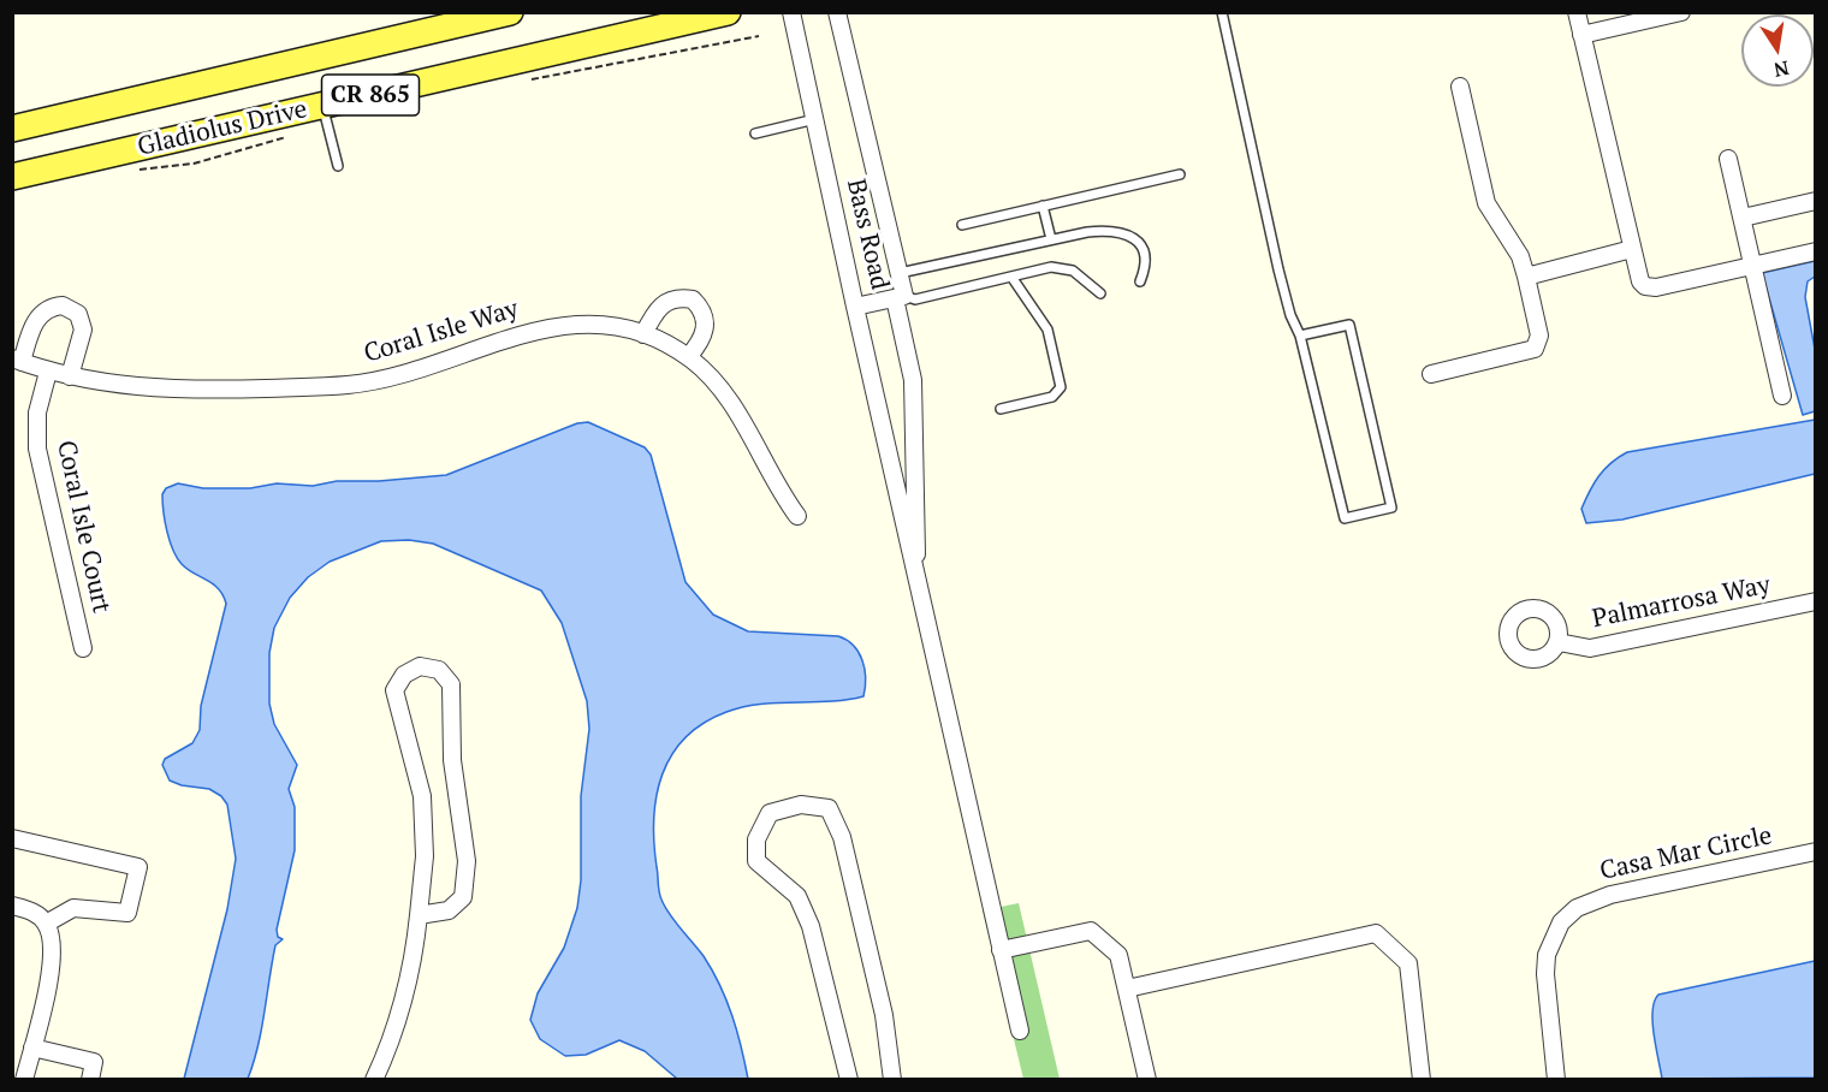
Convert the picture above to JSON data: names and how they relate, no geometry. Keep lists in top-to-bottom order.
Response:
{
  "streets": {
    "main road": ["CR 865", "Gladiolus Drive"],
    "street": [
      "Bass Road",
      "Coral Isle Way",
      "Coral Isle Court",
      "Palmarrosa Way",
      "Casa Mar Circle"
    ]
  },
  "crossings": [
    ["Coral Isle Way", "Coral Isle Court"]
  ],
  "north": "bottom"
}
